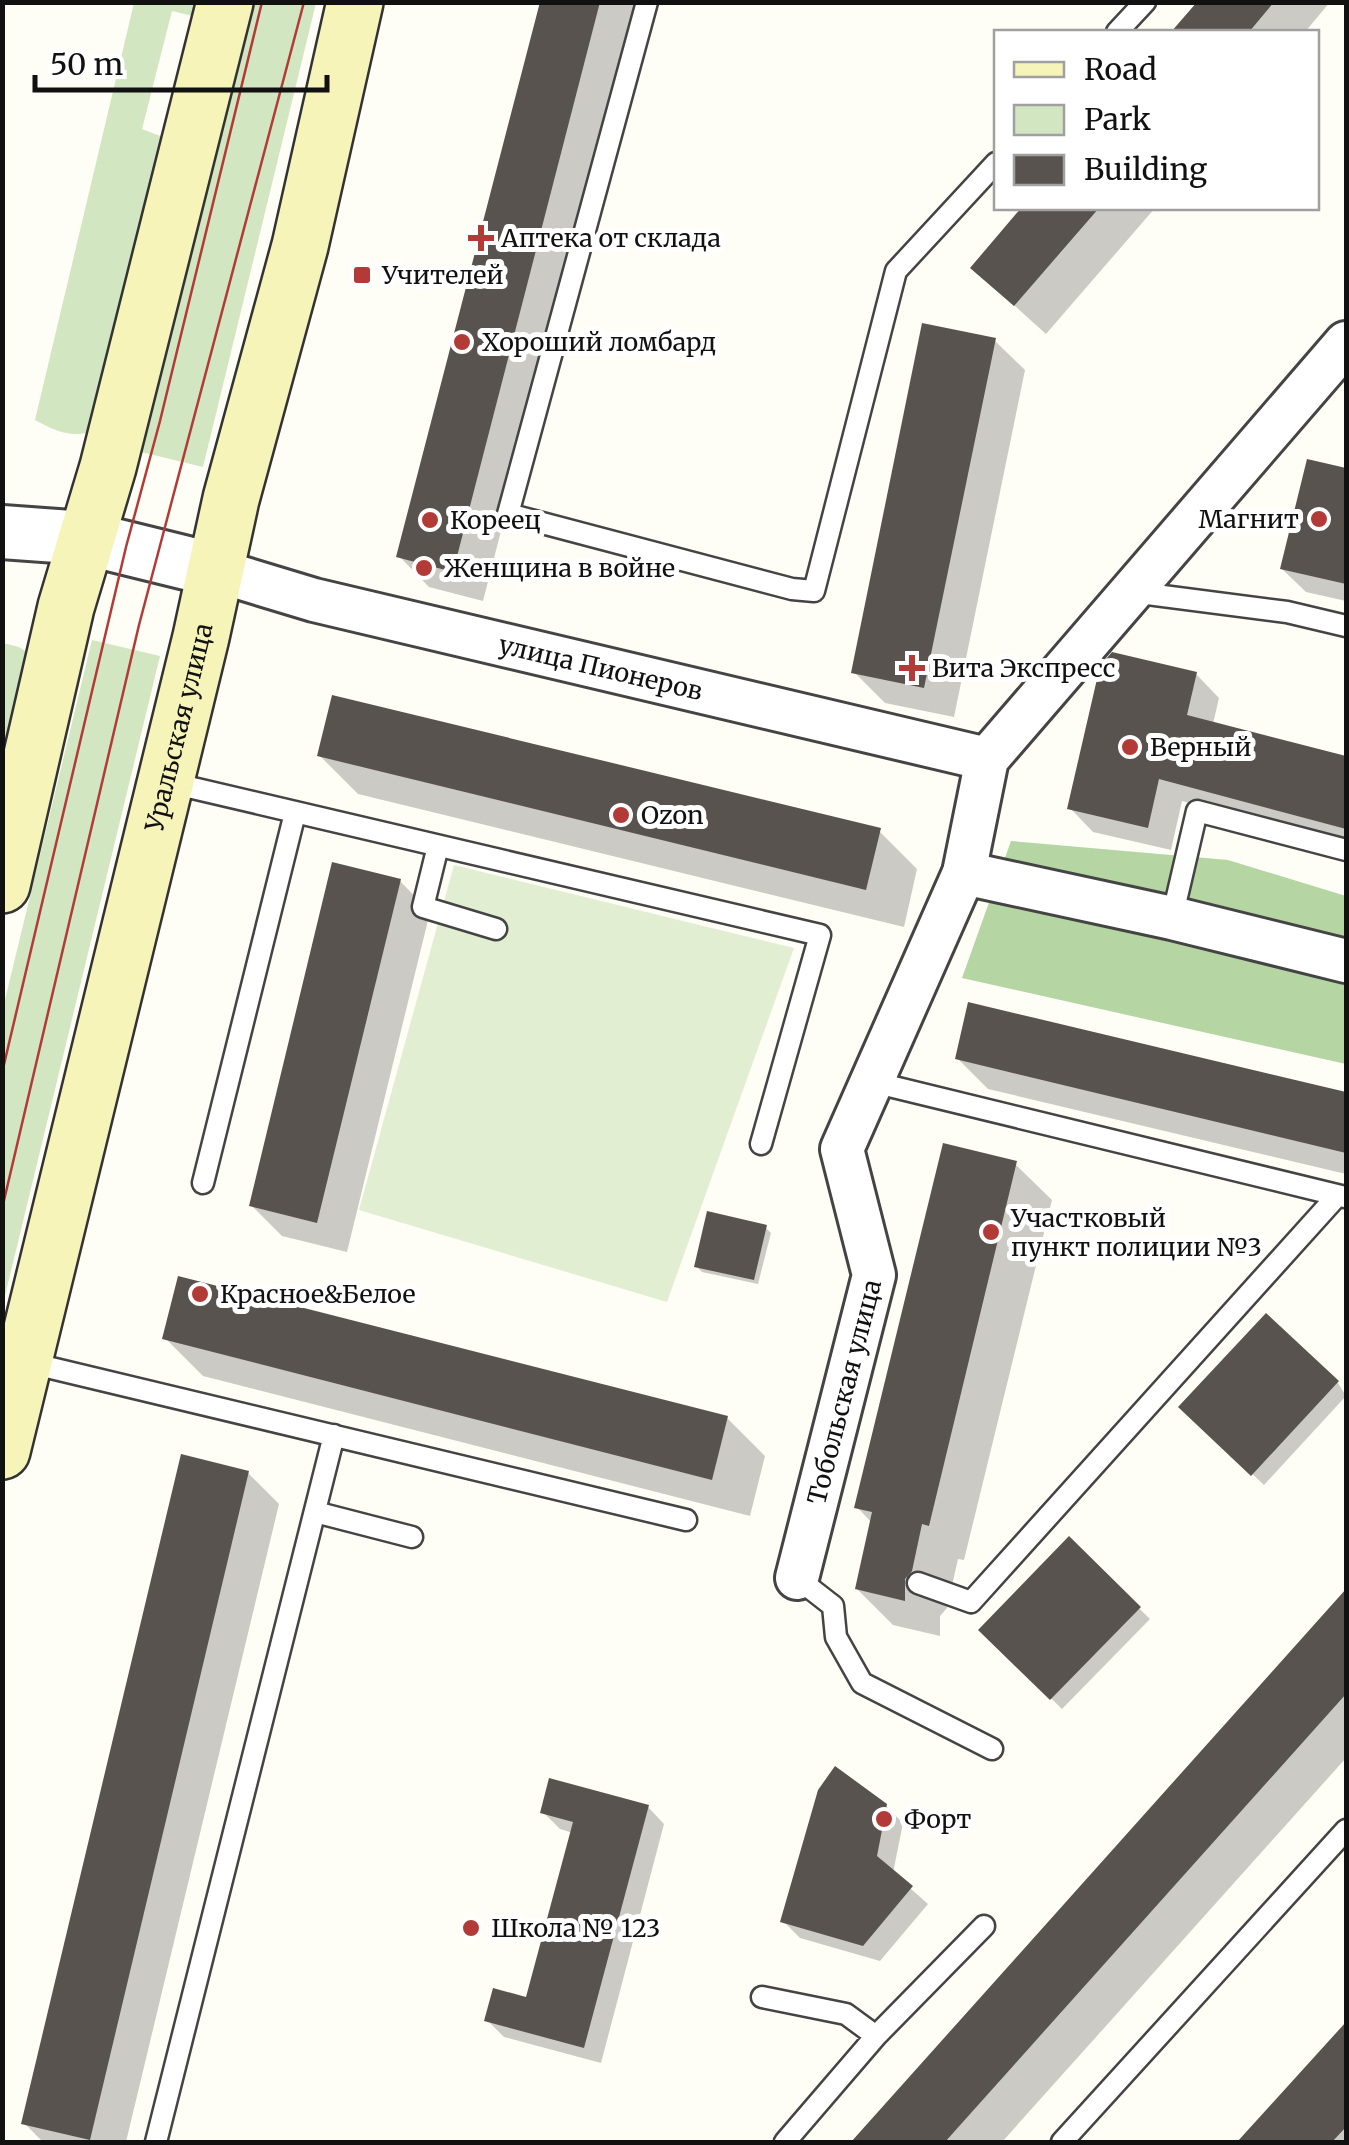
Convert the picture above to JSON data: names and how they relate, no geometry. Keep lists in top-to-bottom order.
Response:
{
  "streets": {
    "main road": ["Уральская улица"],
    "street": ["улица Пионеров", "Тобольская улица"]
  },
  "crossings": [
    ["улица Пионеров", "Уральская улица"],
    ["улица Пионеров", "Тобольская улица"]
  ],
  "places": {
    "health": ["Аптека от склада", "Вита Экспресс"],
    "transit": ["Учителей"],
    "other": [
      "Хороший ломбард",
      "Магнит",
      "Кореец",
      "Женщина в войне",
      "Верный",
      "Ozon",
      "Участковый пункт полиции №3",
      "Красное&Белое",
      "Форт",
      "Школа № 123"
    ]
  },
  "legend": ["Road", "Park", "Building"],
  "scale_bar": "50 m"
}
